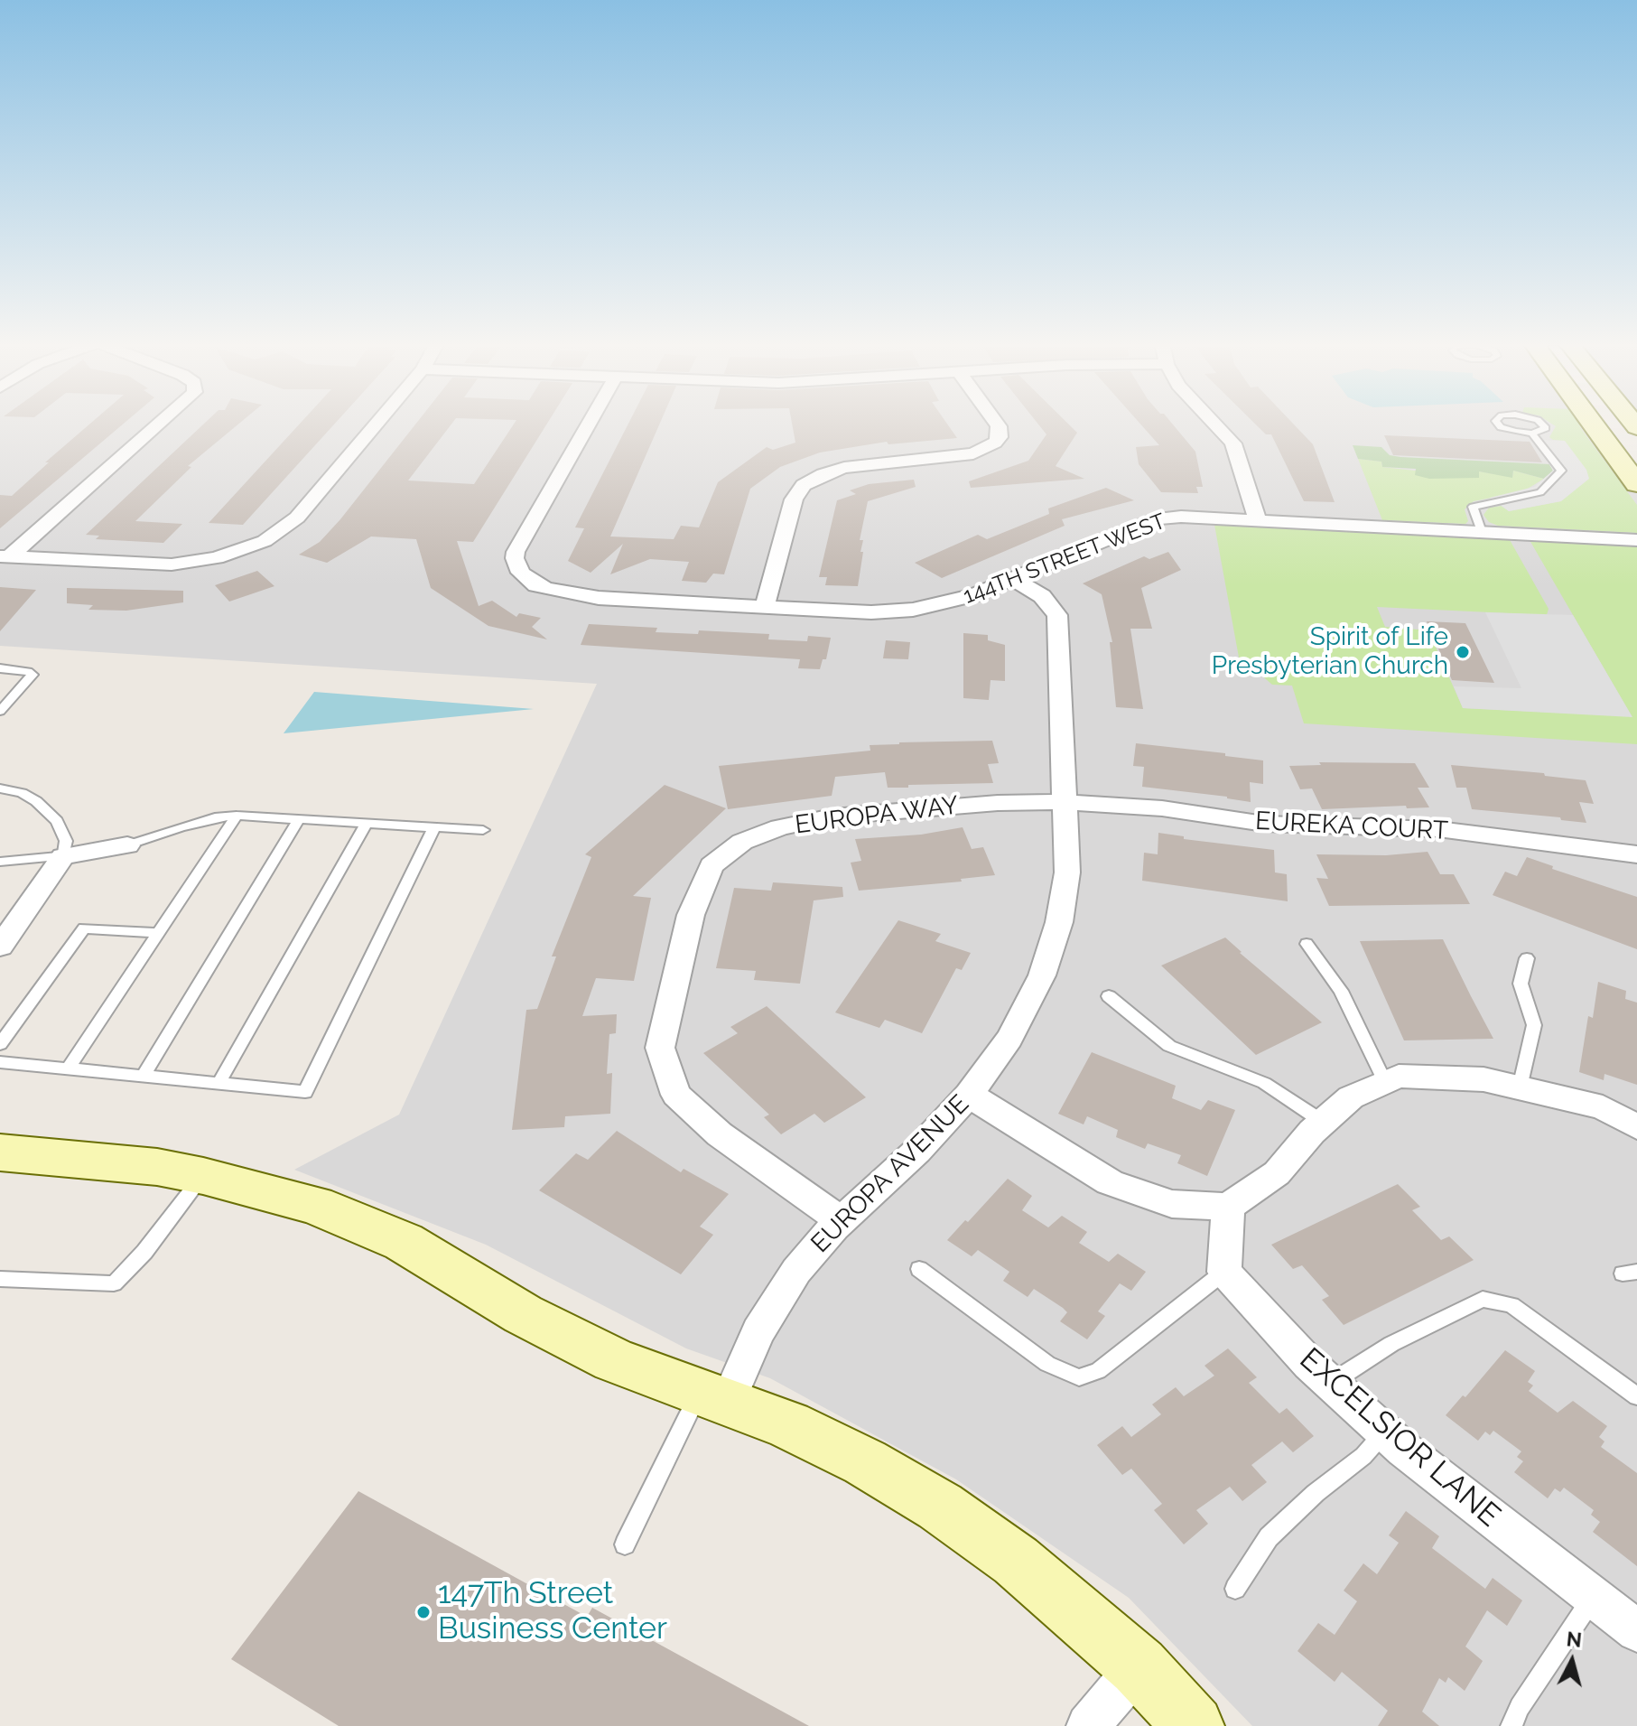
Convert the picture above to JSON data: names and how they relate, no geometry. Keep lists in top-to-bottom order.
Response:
{
  "streets": {
    "street": [
      "144TH STREET WEST",
      "EUROPA WAY",
      "EUREKA COURT",
      "EUROPA AVENUE",
      "EXCELSIOR LANE"
    ]
  },
  "crossings": [
    ["144TH STREET WEST", "EUROPA AVENUE"],
    ["EUROPA WAY", "EUREKA COURT"],
    ["EUROPA WAY", "EUROPA AVENUE"],
    ["EUREKA COURT", "EUROPA AVENUE"]
  ],
  "places": ["Spirit of Life Presbyterian Church", "147Th Street Business Center"],
  "north": "top"
}
